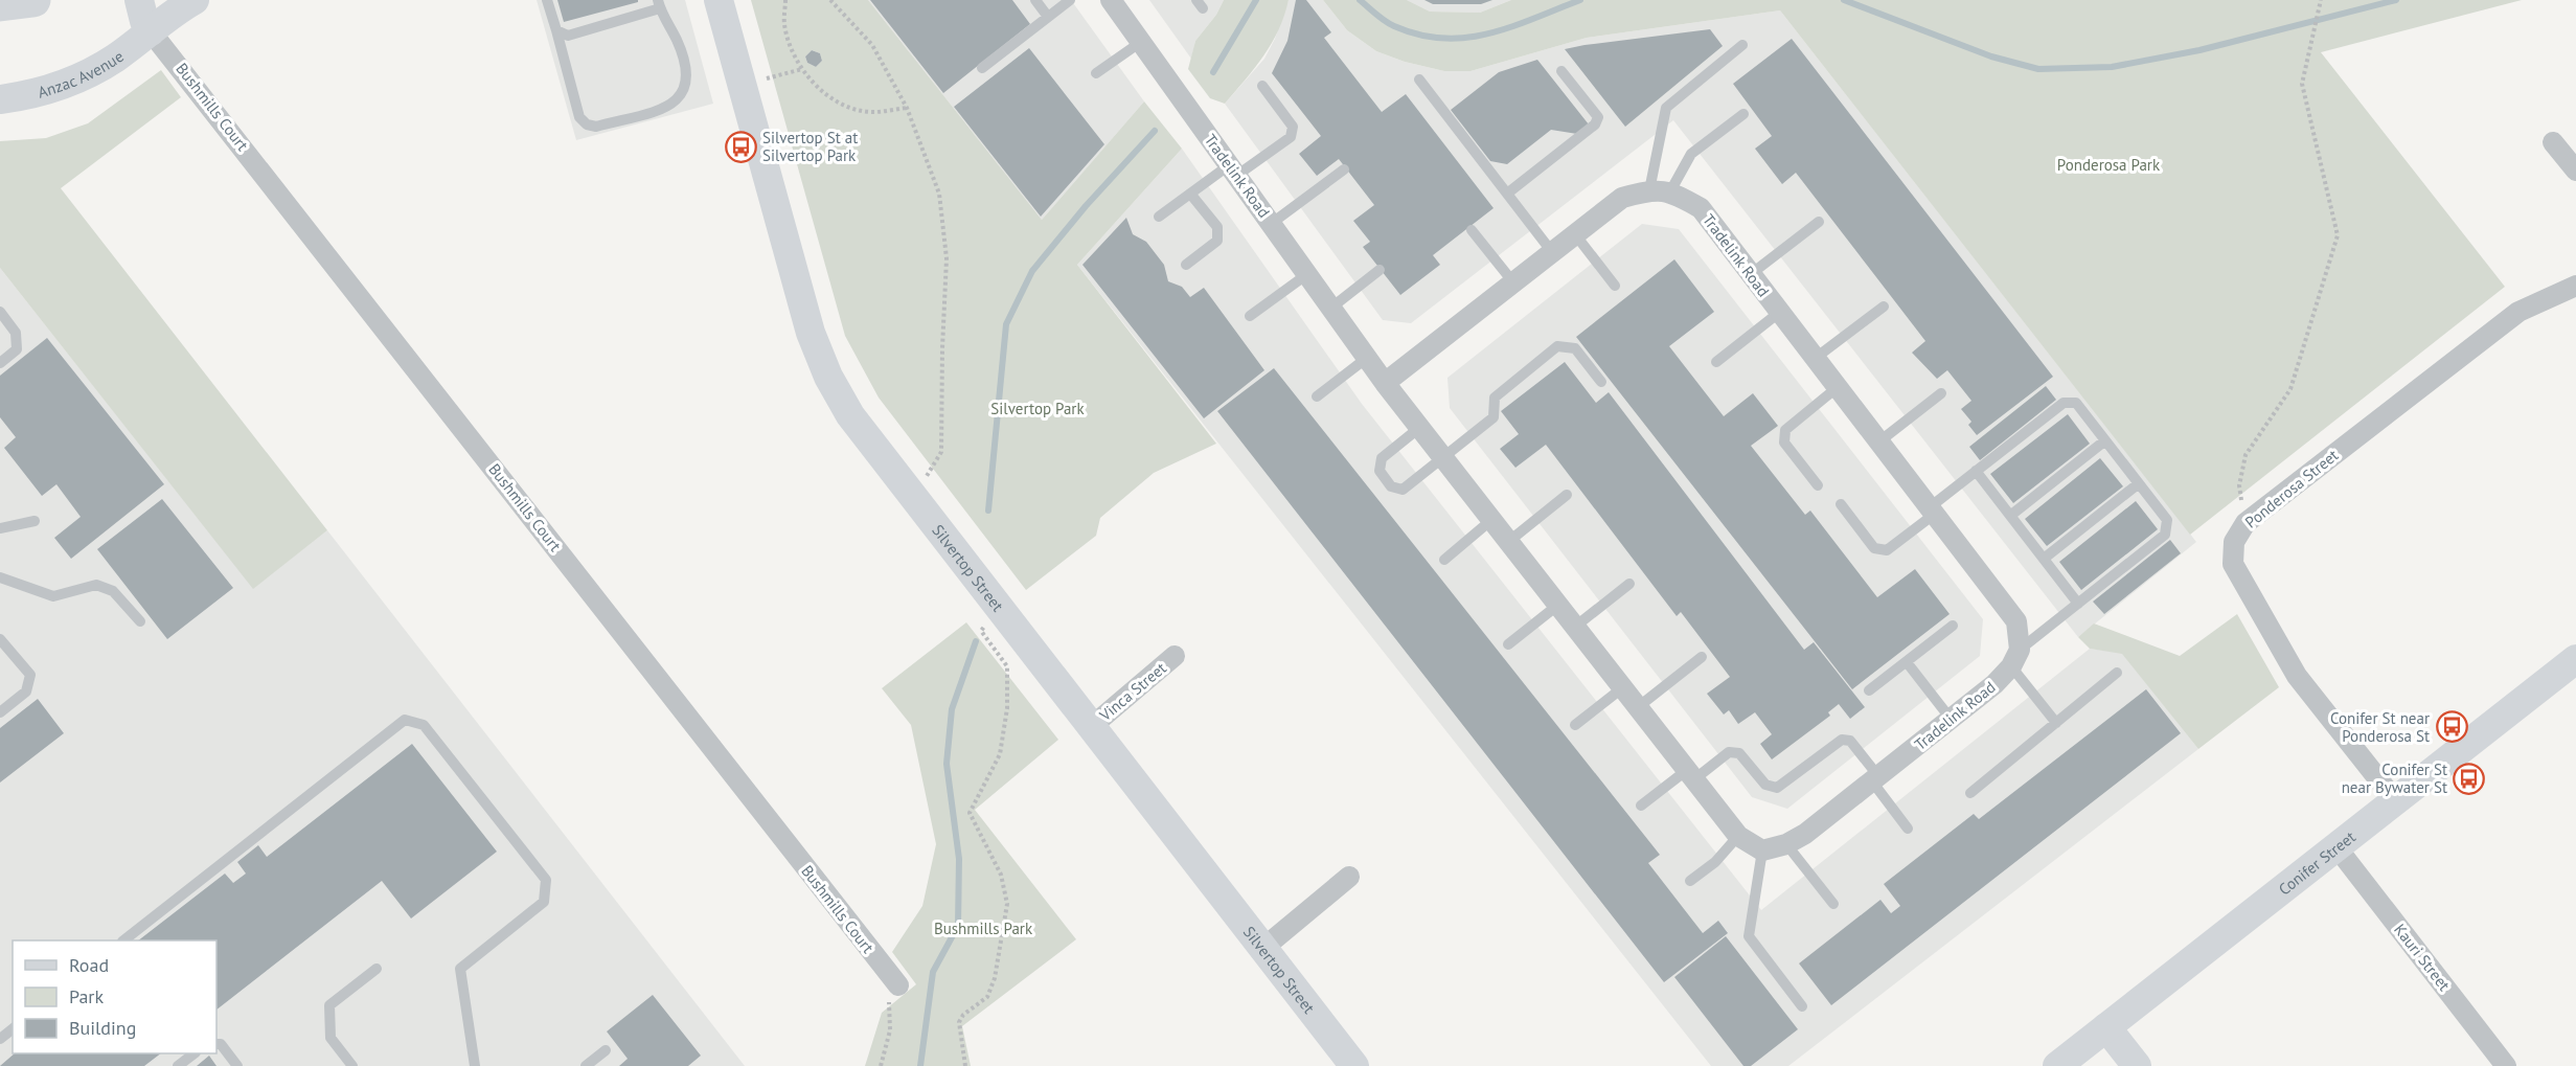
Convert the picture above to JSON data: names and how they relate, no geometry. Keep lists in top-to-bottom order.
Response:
{
  "streets": {
    "street": [
      "Anzac Avenue",
      "Bushmills Court",
      "Tradelink Road",
      "Ponderosa Street",
      "Silvertop Street",
      "Vinca Street",
      "Conifer Street",
      "Kauri Street"
    ]
  },
  "crossings": [
    ["Anzac Avenue", "Bushmills Court"],
    ["Ponderosa Street", "Conifer Street"],
    ["Silvertop Street", "Vinca Street"],
    ["Conifer Street", "Kauri Street"]
  ],
  "parks": ["Ponderosa Park", "Silvertop Park", "Bushmills Park"],
  "places": {
    "bus stop": ["Silvertop St at Silvertop Park", "Conifer St near Ponderosa St", "Conifer St near Bywater St"]
  },
  "legend": ["Road", "Park", "Building"]
}
